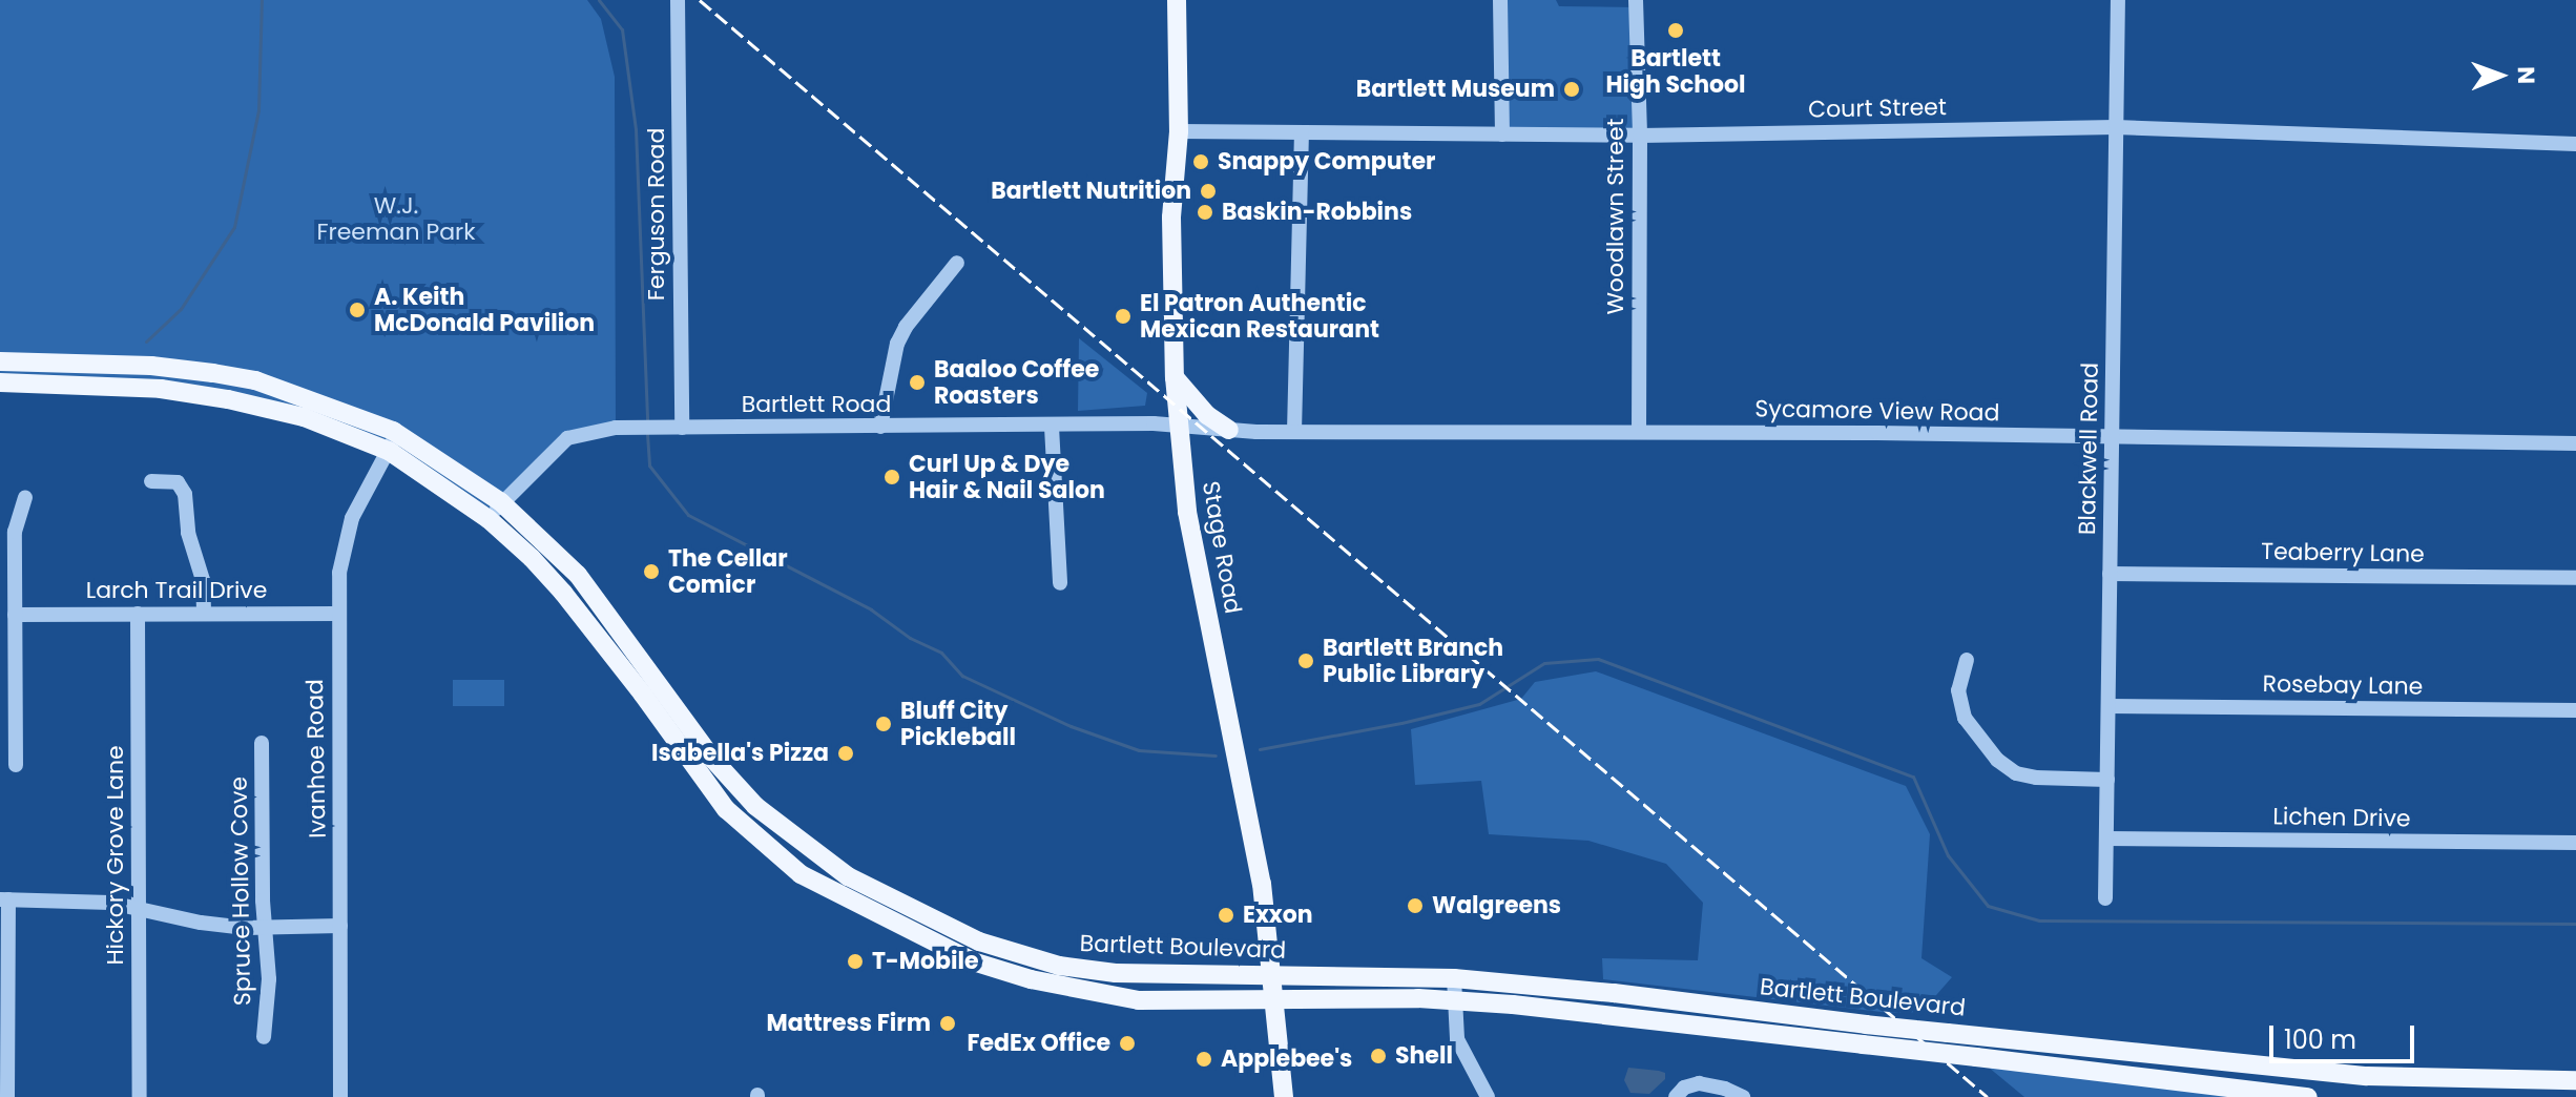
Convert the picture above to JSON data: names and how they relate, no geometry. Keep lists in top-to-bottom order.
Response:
{
  "streets": {
    "main road": ["Stage Road", "Bartlett Boulevard"],
    "street": [
      "Court Street",
      "Ferguson Road",
      "Woodlawn Street",
      "Bartlett Road",
      "Sycamore View Road",
      "Blackwell Road",
      "Teaberry Lane",
      "Larch Trail Drive",
      "Rosebay Lane",
      "Ivanhoe Road",
      "Lichen Drive",
      "Hickory Grove Lane",
      "Spruce Hollow Cove"
    ]
  },
  "crossings": [
    ["Court Street", "Woodlawn Street"],
    ["Court Street", "Blackwell Road"],
    ["Court Street", "Stage Road"],
    ["Ferguson Road", "Bartlett Road"],
    ["Woodlawn Street", "Sycamore View Road"],
    ["Bartlett Road", "Sycamore View Road"],
    ["Bartlett Road", "Stage Road"],
    ["Bartlett Road", "Bartlett Boulevard"],
    ["Sycamore View Road", "Blackwell Road"],
    ["Sycamore View Road", "Stage Road"],
    ["Blackwell Road", "Teaberry Lane"],
    ["Blackwell Road", "Rosebay Lane"],
    ["Blackwell Road", "Lichen Drive"],
    ["Stage Road", "Bartlett Boulevard"],
    ["Larch Trail Drive", "Ivanhoe Road"],
    ["Larch Trail Drive", "Hickory Grove Lane"],
    ["Ivanhoe Road", "Bartlett Boulevard"]
  ],
  "parks": ["W.J. Freeman Park"],
  "places": [
    "Bartlett High School",
    "Bartlett Museum",
    "Snappy Computer",
    "Bartlett Nutrition",
    "Baskin-Robbins",
    "A. Keith McDonald Pavilion",
    "El Patron Authentic Mexican Restaurant",
    "Baaloo Coffee Roasters",
    "Curl Up & Dye Hair & Nail Salon",
    "The Cellar Comicr",
    "Bartlett Branch Public Library",
    "Bluff City Pickleball",
    "Isabella's Pizza",
    "Walgreens",
    "Exxon",
    "T-Mobile",
    "Mattress Firm",
    "FedEx Office",
    "Shell",
    "Applebee's"
  ],
  "scale_bar": "100 m",
  "north": "right"
}
